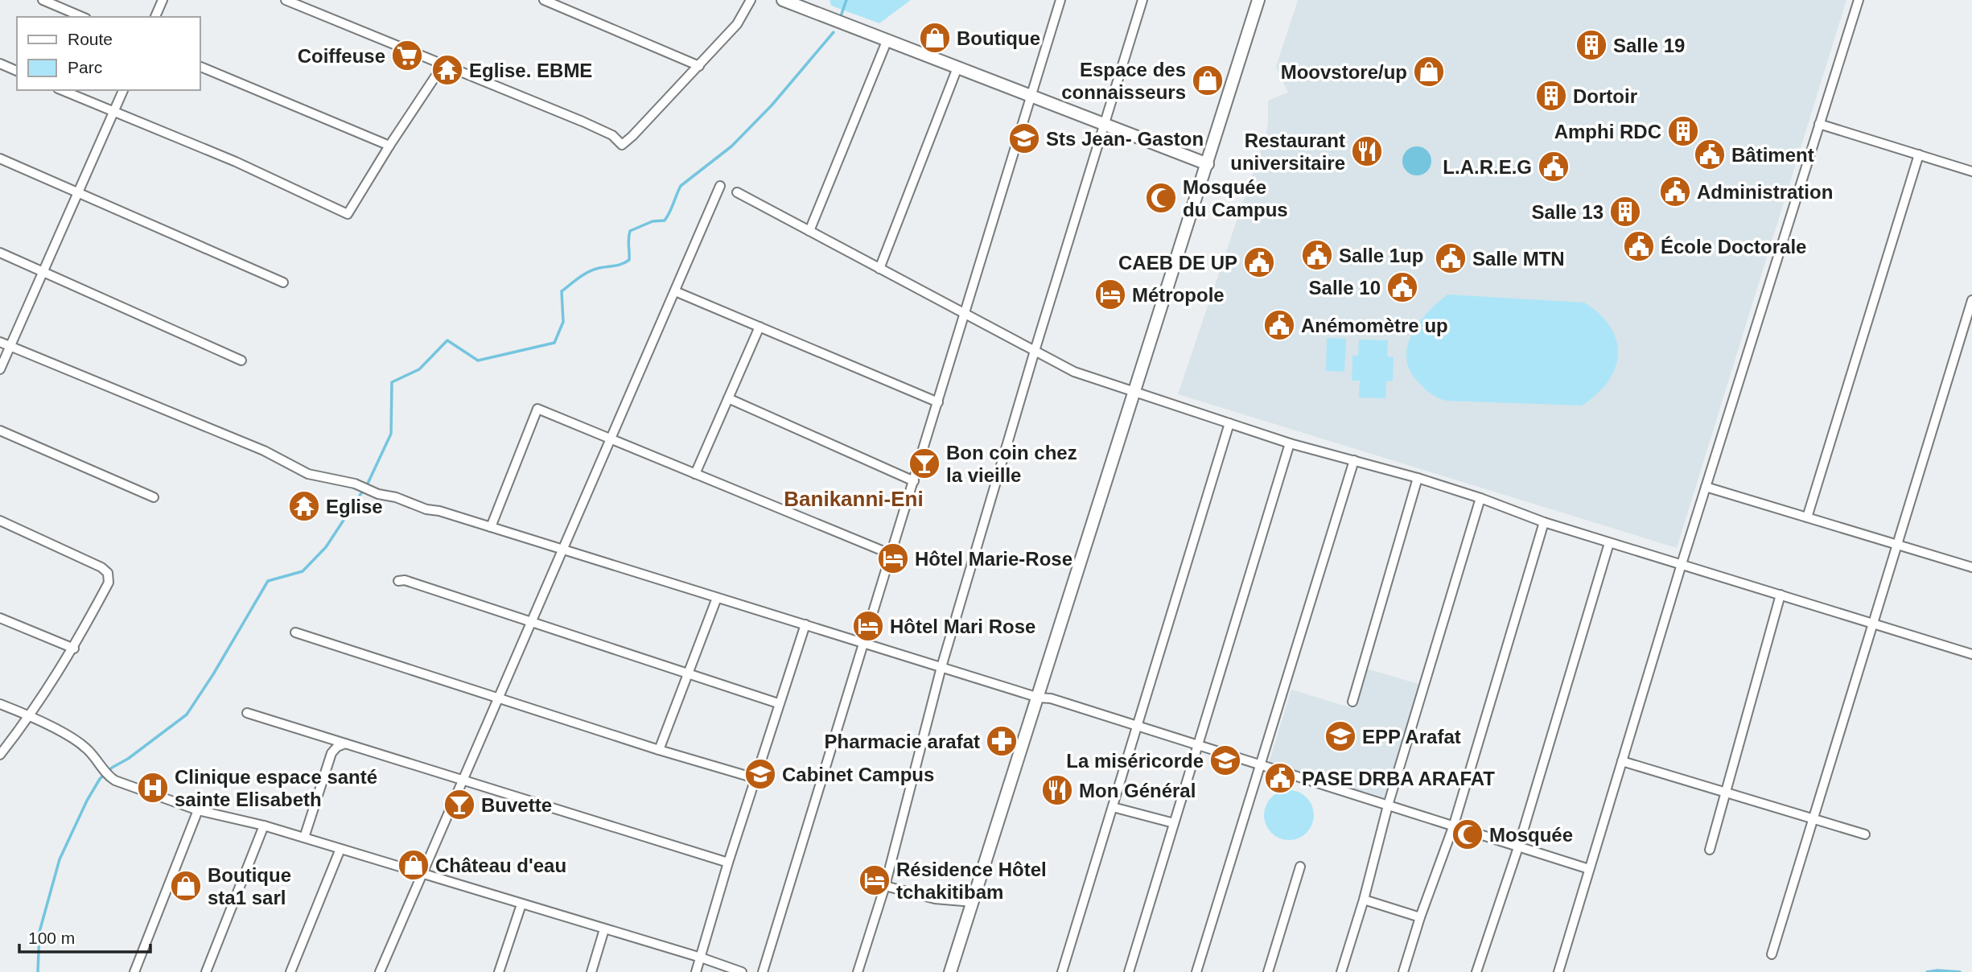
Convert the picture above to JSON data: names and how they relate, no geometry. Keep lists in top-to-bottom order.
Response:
{
  "districts": ["Banikanni-Eni"],
  "places": {
    "shop": [
      "Boutique",
      "Moovstore/up",
      "Espace des connaisseurs",
      "Château d'eau",
      "Boutique sta1 sarl"
    ],
    "building": [
      "Salle 19",
      "Dortoir",
      "Amphi RDC",
      "Salle 13"
    ],
    "supermarket": ["Coiffeuse"],
    "temple": ["Eglise. EBME", "Eglise"],
    "school or university": [
      "Sts Jean- Gaston",
      "EPP Arafat",
      "La miséricorde",
      "Cabinet Campus"
    ],
    "restaurant": ["Restaurant universitaire", "Mon Général"],
    "public building": [
      "Bâtiment",
      "L.A.R.E.G",
      "Administration",
      "École Doctorale",
      "Salle 1up",
      "Salle MTN",
      "CAEB DE UP",
      "Salle 10",
      "Anémomètre up",
      "PASE DRBA ARAFAT"
    ],
    "mosque": ["Mosquée du Campus", "Mosquée"],
    "hotel": [
      "Métropole",
      "Hôtel Marie-Rose",
      "Hôtel Mari Rose",
      "Résidence Hôtel tchakitibam"
    ],
    "bar": ["Bon coin chez la vieille", "Buvette"],
    "pharmacy": ["Pharmacie arafat"],
    "hospital": ["Clinique espace santé sainte Elisabeth"]
  },
  "legend": ["Route", "Parc"],
  "scale_bar": "100 m"
}
